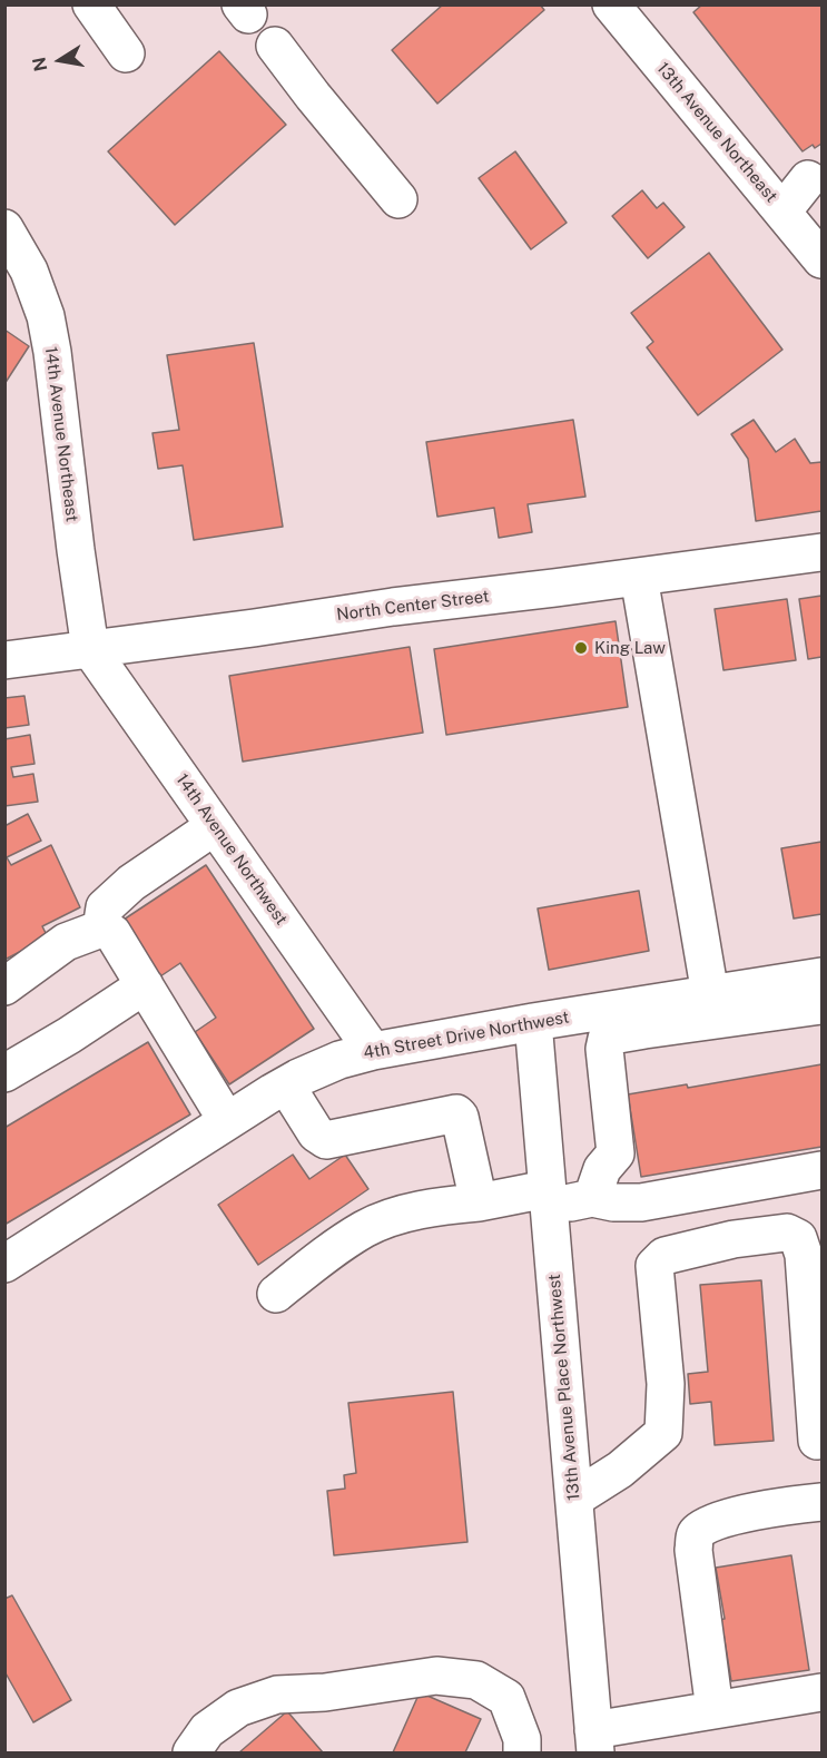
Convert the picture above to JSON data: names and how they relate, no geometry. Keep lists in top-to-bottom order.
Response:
{
  "streets": {
    "street": [
      "13th Avenue Northeast",
      "14th Avenue Northeast",
      "North Center Street",
      "14th Avenue Northwest",
      "4th Street Drive Northwest",
      "13th Avenue Place Northwest"
    ]
  },
  "crossings": [
    ["14th Avenue Northeast", "North Center Street"],
    ["14th Avenue Northeast", "14th Avenue Northwest"],
    ["North Center Street", "14th Avenue Northwest"],
    ["14th Avenue Northwest", "4th Street Drive Northwest"],
    ["4th Street Drive Northwest", "13th Avenue Place Northwest"]
  ],
  "places": ["King Law"],
  "north": "left"
}
